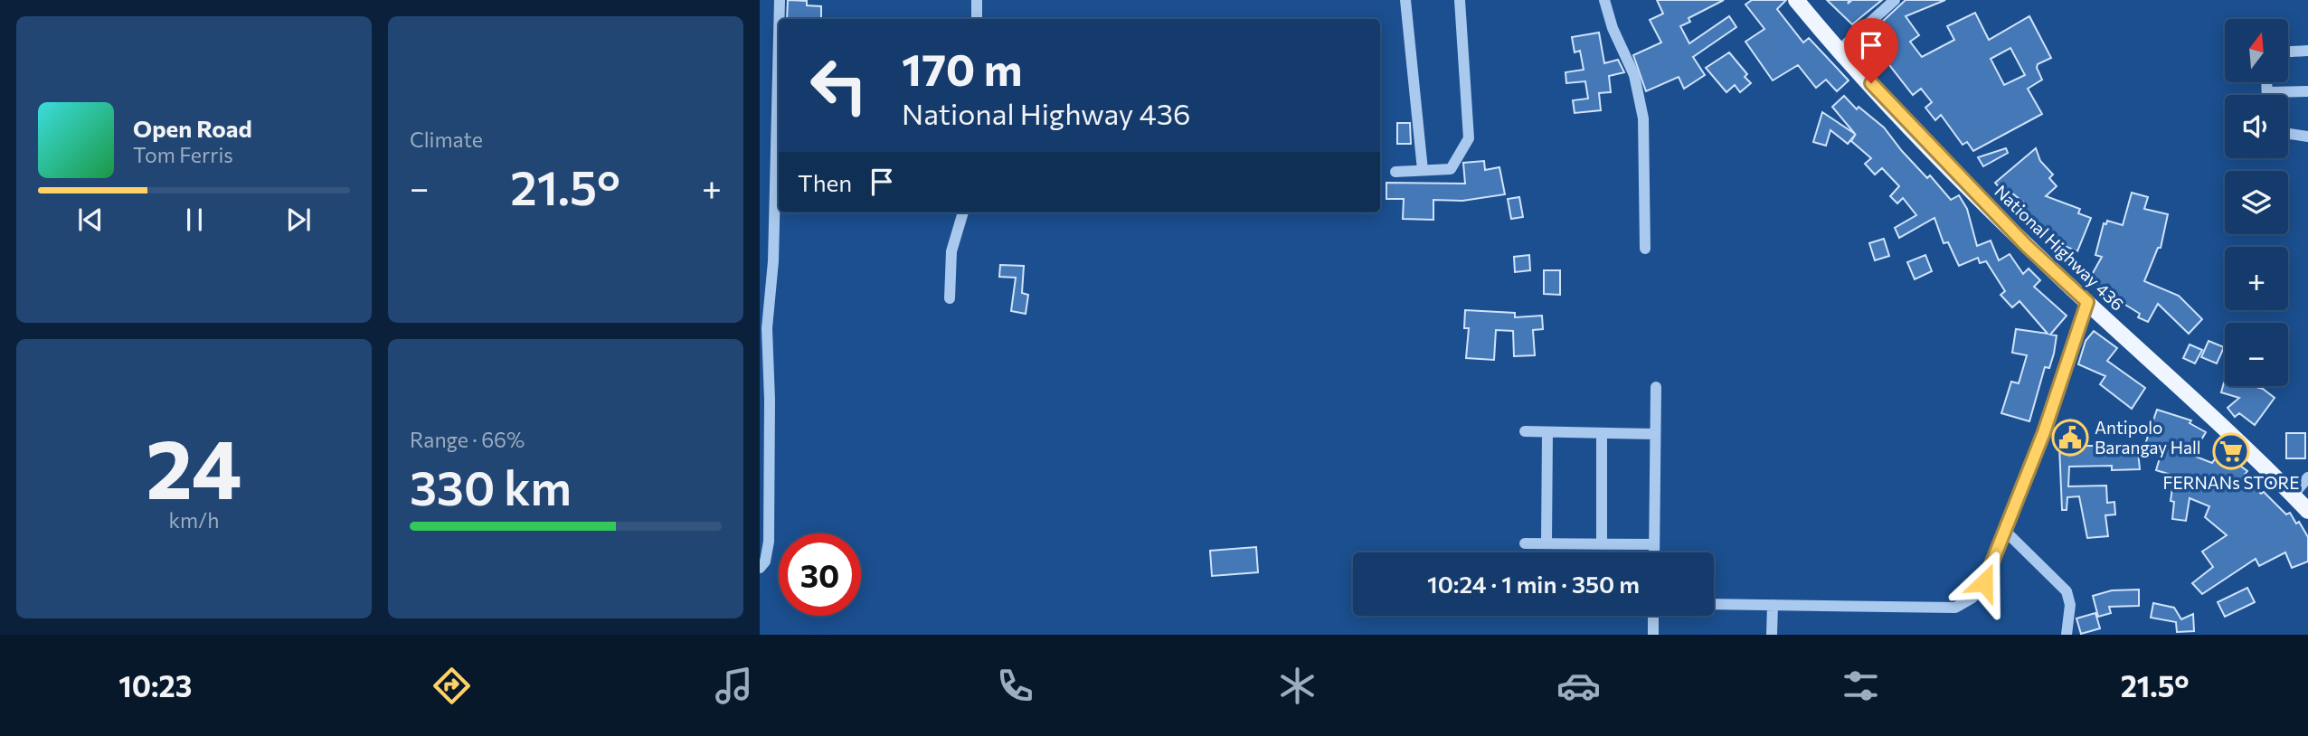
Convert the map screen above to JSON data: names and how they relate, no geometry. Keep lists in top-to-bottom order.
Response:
{
  "streets": {
    "main road": ["National Highway 436"]
  },
  "places": {
    "public building": ["Antipolo Barangay Hall"],
    "supermarket": ["FERNANs STORE"]
  },
  "north": "top",
  "page": {
    "tile": [
      "Climate",
      ["24", "km/h"],
      ["Range · 66%", "330 km"]
    ],
    "map_buttons": ["+", "−"],
    "turn": ["170 m", "National Highway 436"],
    "song": ["Open Road", "Tom Ferris"],
    "then": "Then",
    "heat": ["−", "21.5°", "+"],
    "limit": "30",
    "trip": "10:24 · 1 min · 350 m",
    "tabs": ["10:23", "21.5°"]
  }
}
